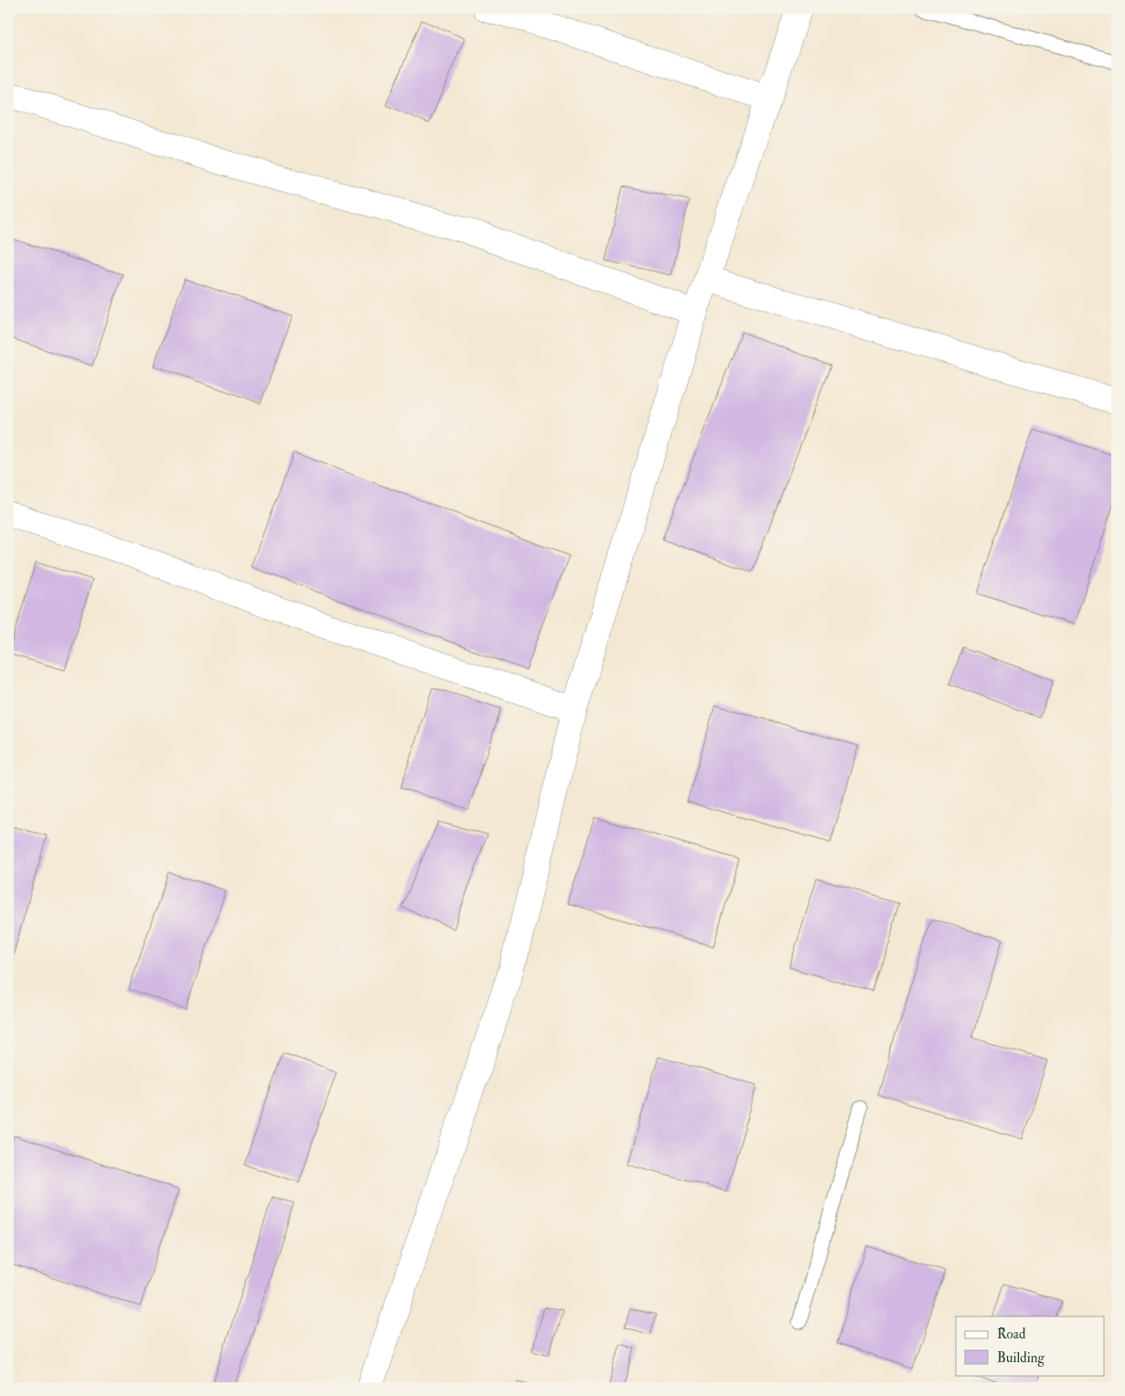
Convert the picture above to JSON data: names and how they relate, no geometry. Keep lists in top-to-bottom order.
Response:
{
  "legend": ["Road", "Building"]
}
